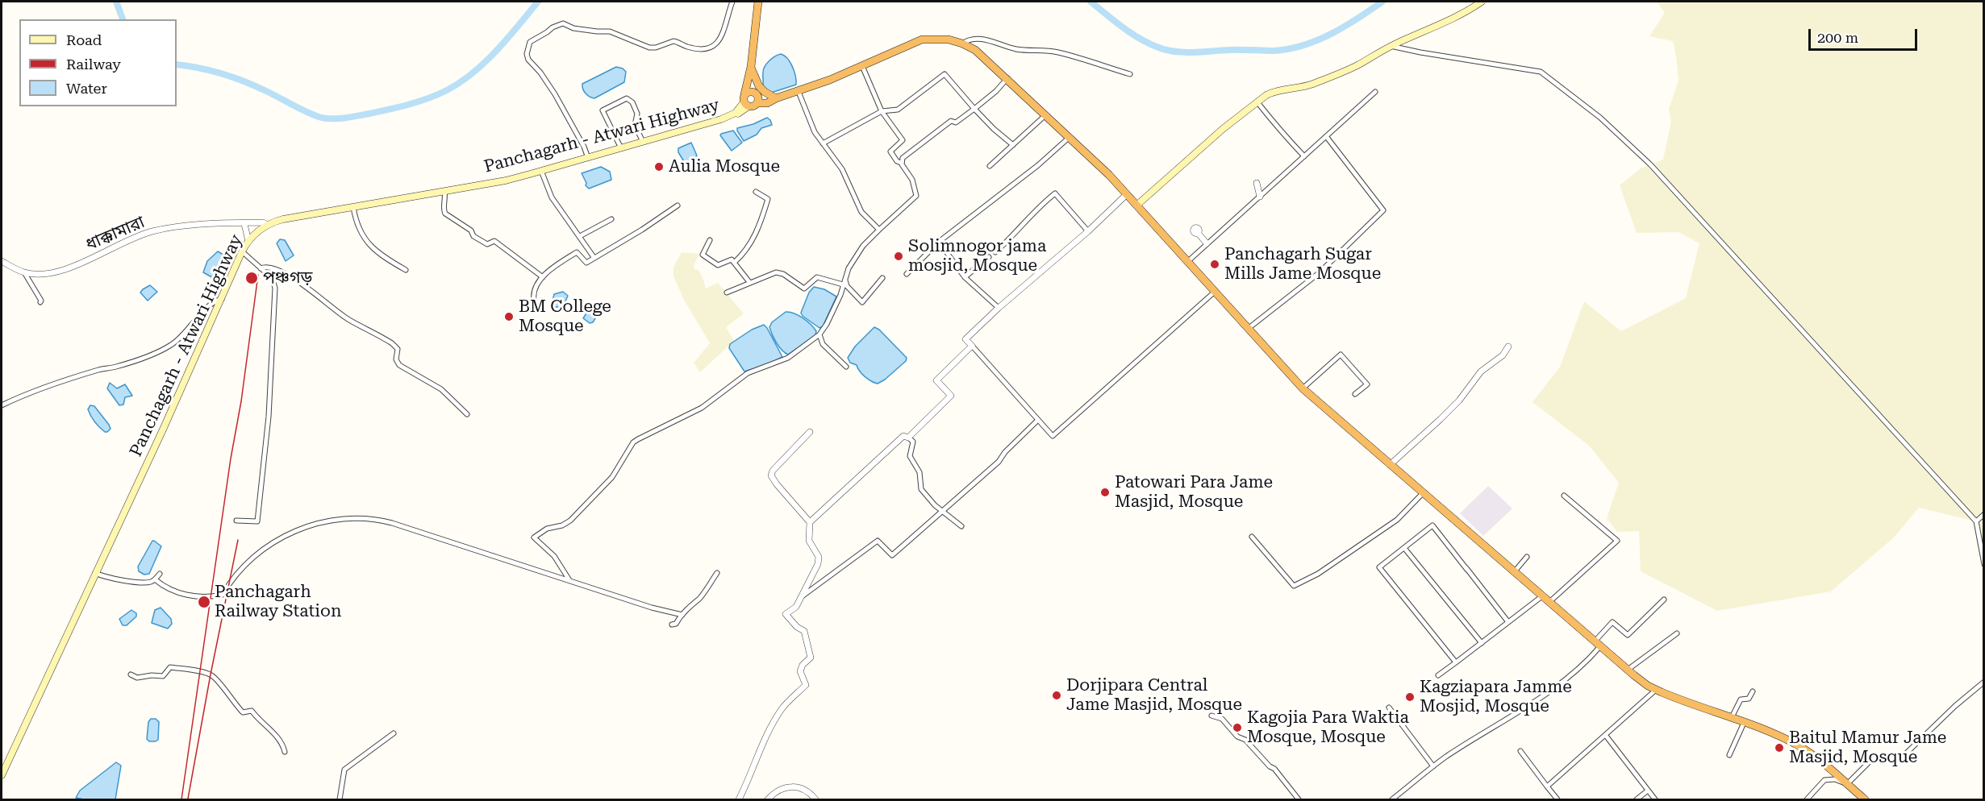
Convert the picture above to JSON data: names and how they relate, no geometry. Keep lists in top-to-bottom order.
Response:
{
  "streets": {
    "main road": ["Panchagarh - Atwari Highway"],
    "street": ["ধাক্কামারা"]
  },
  "crossings": [
    ["Panchagarh - Atwari Highway", "ধাক্কামারা"]
  ],
  "places": [
    "Aulia Mosque",
    "Solimnogor jama mosjid, Mosque",
    "Panchagarh Sugar Mills Jame Mosque",
    "পঞ্চগড়",
    "BM College Mosque",
    "Patowari Para Jame Masjid, Mosque",
    "Panchagarh Railway Station",
    "Dorjipara Central Jame Masjid, Mosque",
    "Kagziapara Jamme Mosjid, Mosque",
    "Kagojia Para Waktia Mosque, Mosque",
    "Baitul Mamur Jame Masjid, Mosque"
  ],
  "legend": ["Road", "Railway", "Water"],
  "scale_bar": "200 m"
}
